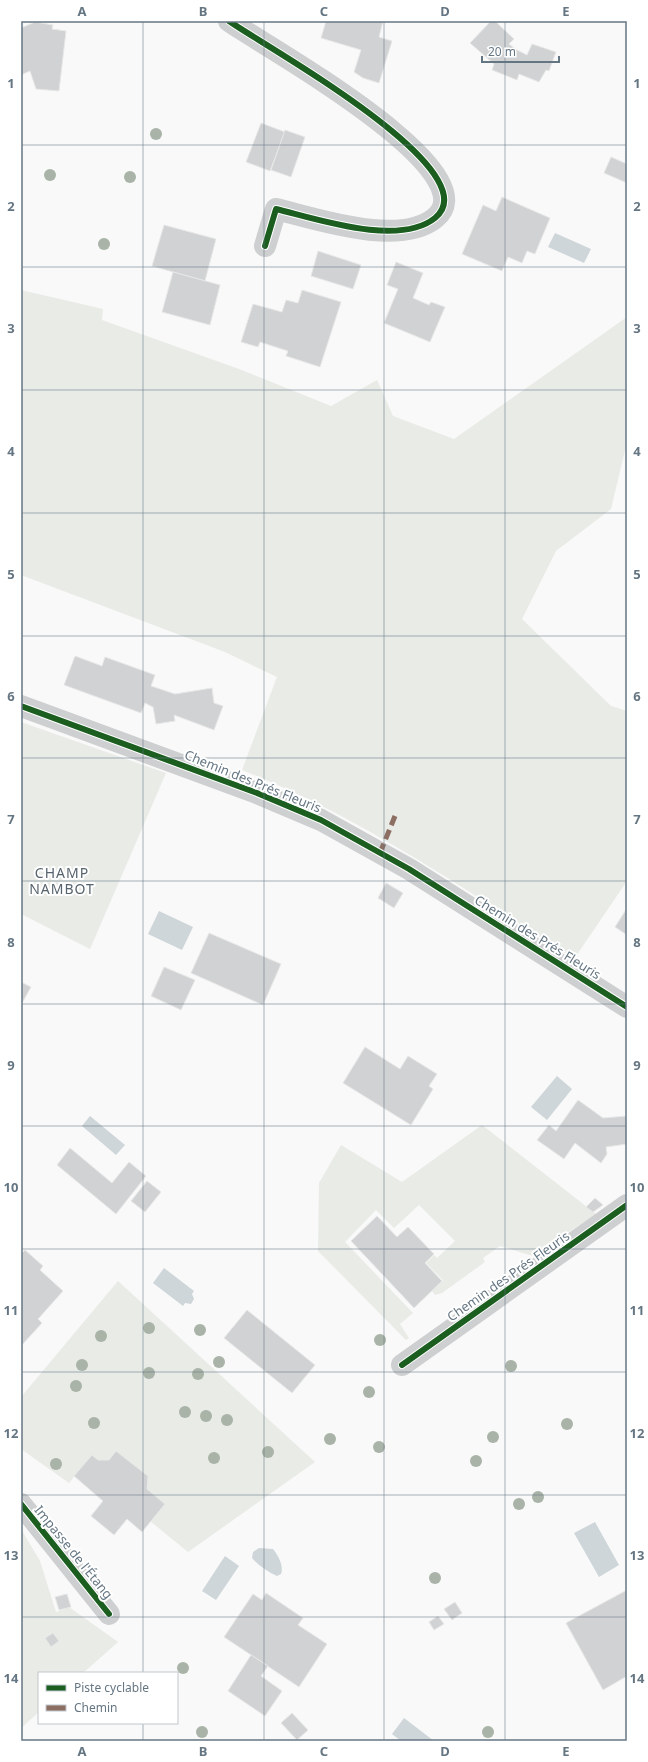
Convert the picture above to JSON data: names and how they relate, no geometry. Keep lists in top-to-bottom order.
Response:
{
  "streets": {
    "street": ["Chemin des Prés Fleuris", "Impasse de l'Étang"]
  },
  "districts": ["CHAMP NAMBOT"],
  "legend": ["Piste cyclable", "Chemin"],
  "scale_bar": "20 m",
  "grid": {
    "columns": [
      "A",
      "B",
      "C",
      "D",
      "E"
    ],
    "rows": [
      "1",
      "2",
      "3",
      "4",
      "5",
      "6",
      "7",
      "8",
      "9",
      "10",
      "11",
      "12",
      "13",
      "14"
    ]
  }
}
